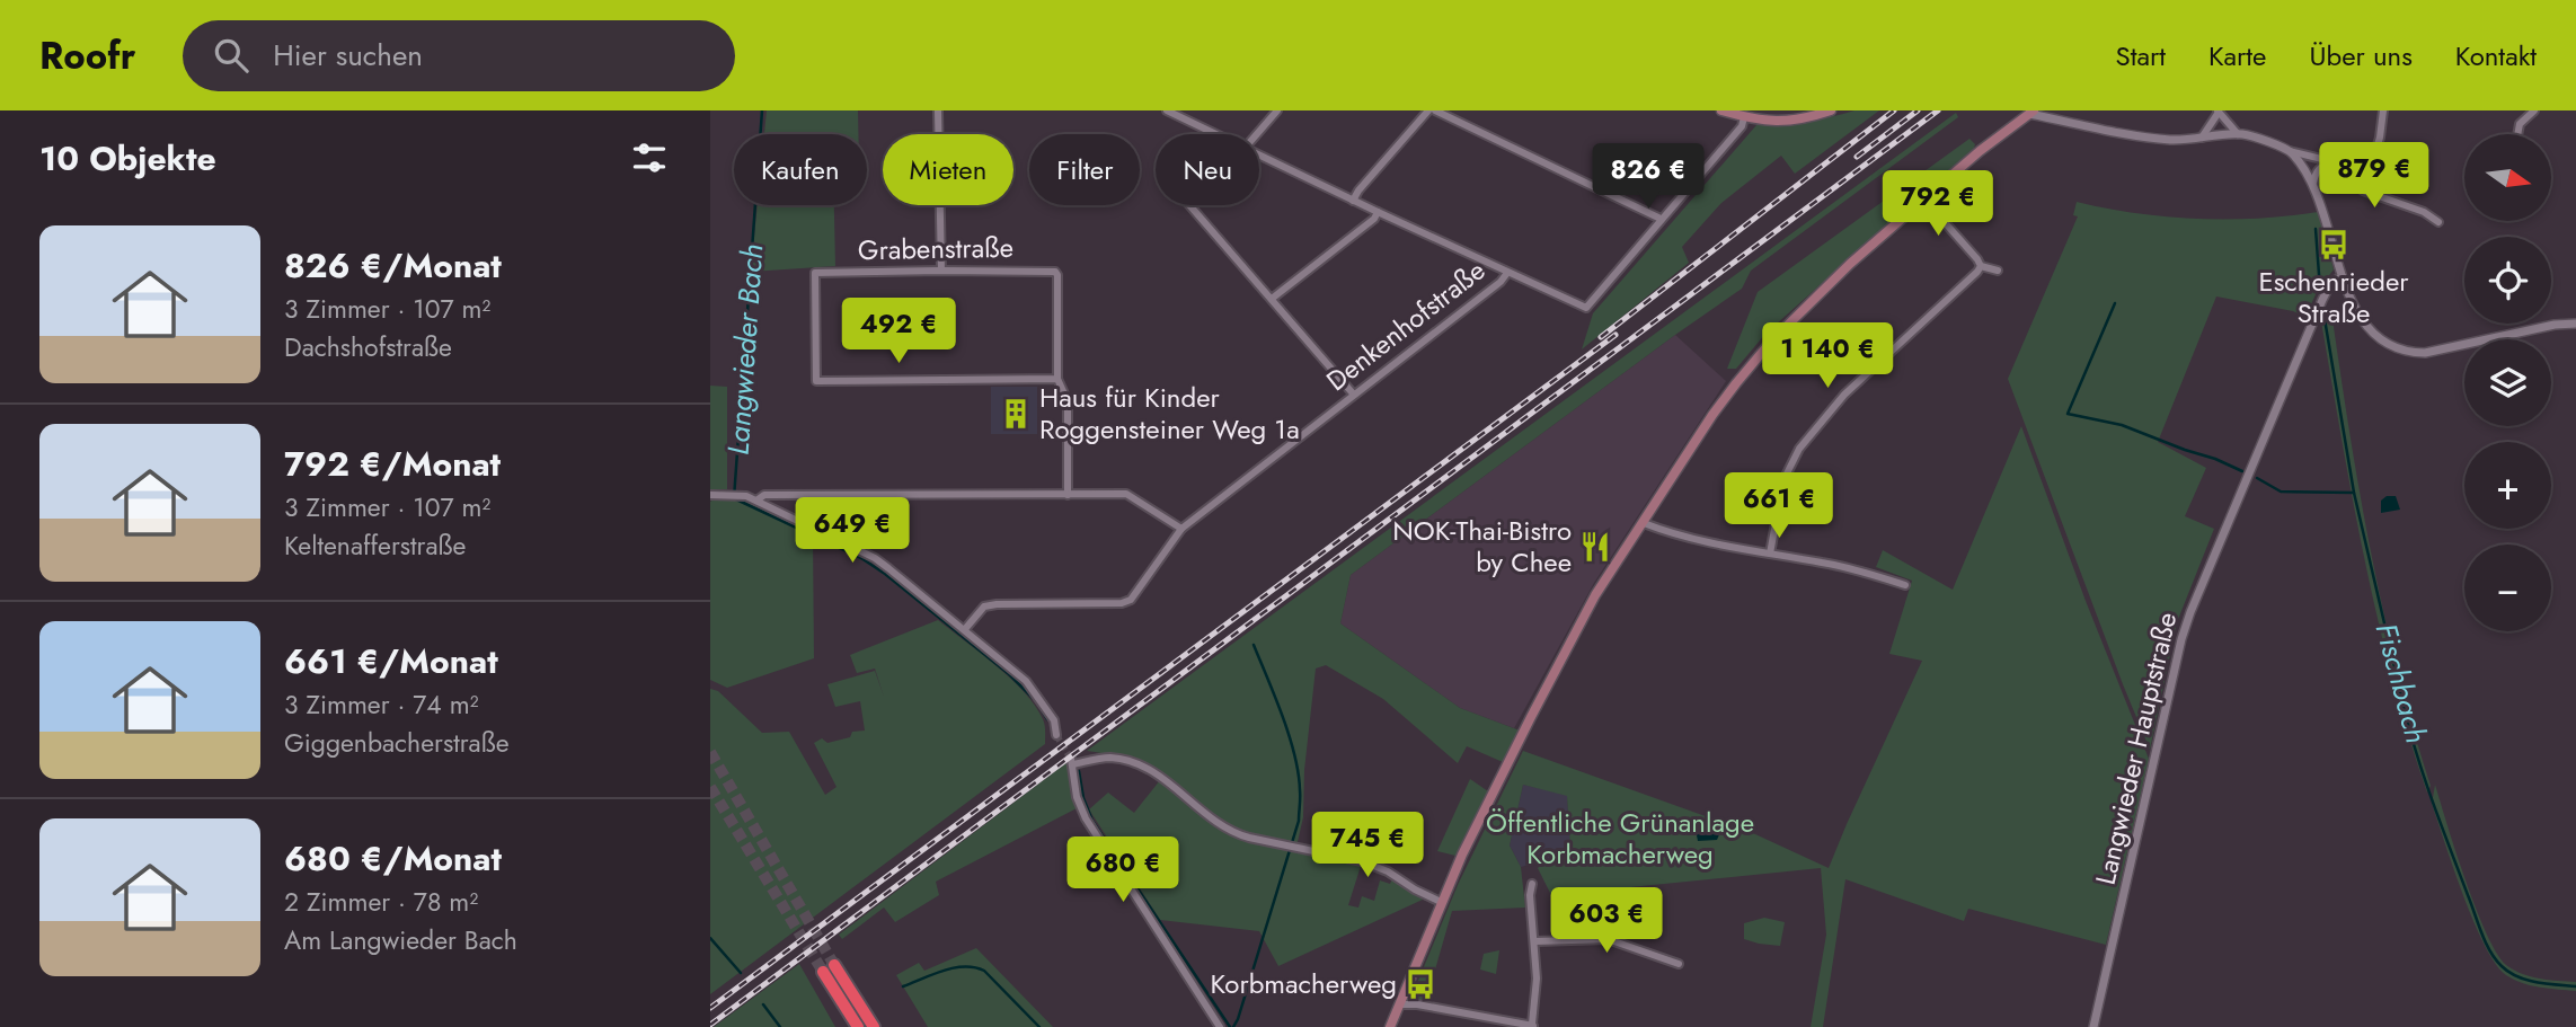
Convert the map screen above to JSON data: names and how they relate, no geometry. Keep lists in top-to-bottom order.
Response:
{
  "streets": {
    "street": ["Grabenstraße", "Denkenhofstraße", "Langwieder Hauptstraße"]
  },
  "water": ["Langwieder Bach", "Fischbach"],
  "parks": ["Öffentliche Grünanlage Korbmacherweg"],
  "places": {
    "bus stop": ["Eschenrieder Straße", "Korbmacherweg"],
    "building": ["Haus für Kinder Roggensteiner Weg 1a"],
    "restaurant": ["NOK-Thai-Bistro by Chee"]
  },
  "north": "right",
  "page": {
    "header": "Roofr",
    "search": "Hier suchen",
    "nav": [
      "Start",
      "Karte",
      "Über uns",
      "Kontakt"
    ],
    "heading": "10 Objekte",
    "map_buttons": ["+", "−"],
    "chip": [
      "Kaufen",
      "Mieten",
      "Filter",
      "Neu"
    ],
    "price": [
      "879 €",
      "826 €",
      "792 €",
      "492 €",
      "1 140 €",
      "661 €",
      "649 €",
      "745 €",
      "680 €",
      "603 €"
    ],
    "list": [
      {
        "name": "826 €/Monat",
        "note": "3 Zimmer · 107 m² · Dachshofstraße"
      },
      {
        "name": "792 €/Monat",
        "note": "3 Zimmer · 107 m² · Keltenafferstraße"
      },
      {
        "name": "661 €/Monat",
        "note": "3 Zimmer · 74 m² · Giggenbacherstraße"
      },
      {
        "name": "680 €/Monat",
        "note": "2 Zimmer · 78 m² · Am Langwieder Bach"
      }
    ]
  }
}
